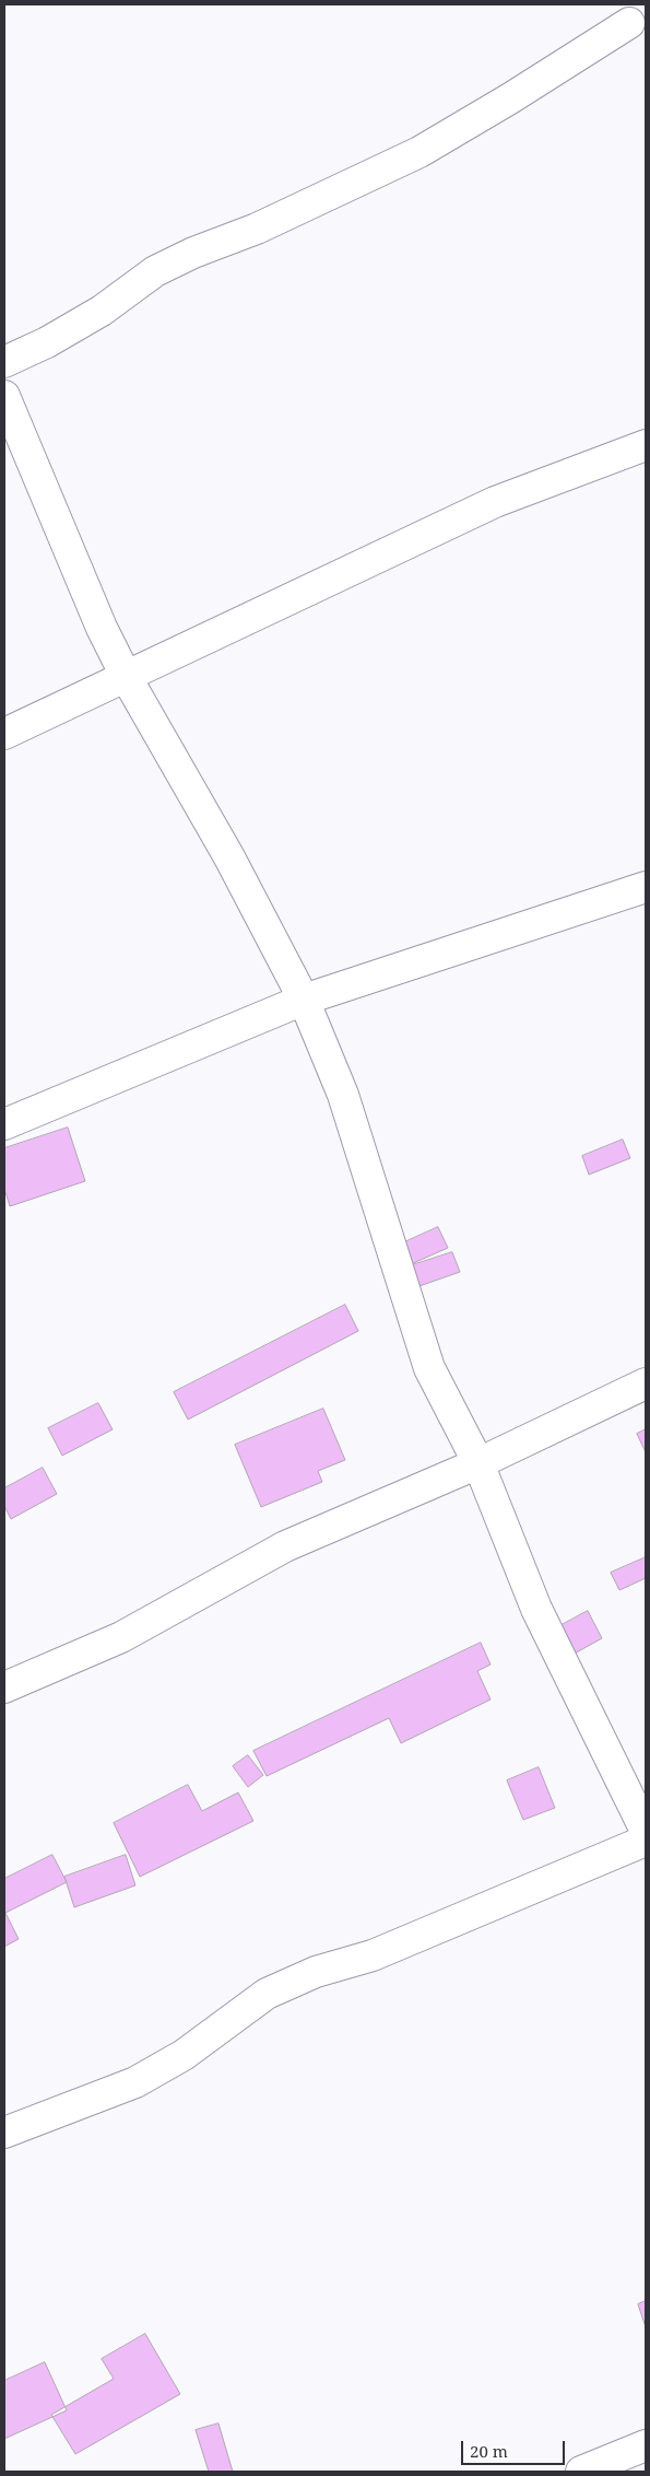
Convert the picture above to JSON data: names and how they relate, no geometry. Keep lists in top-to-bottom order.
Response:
{
  "scale_bar": "20 m"
}
